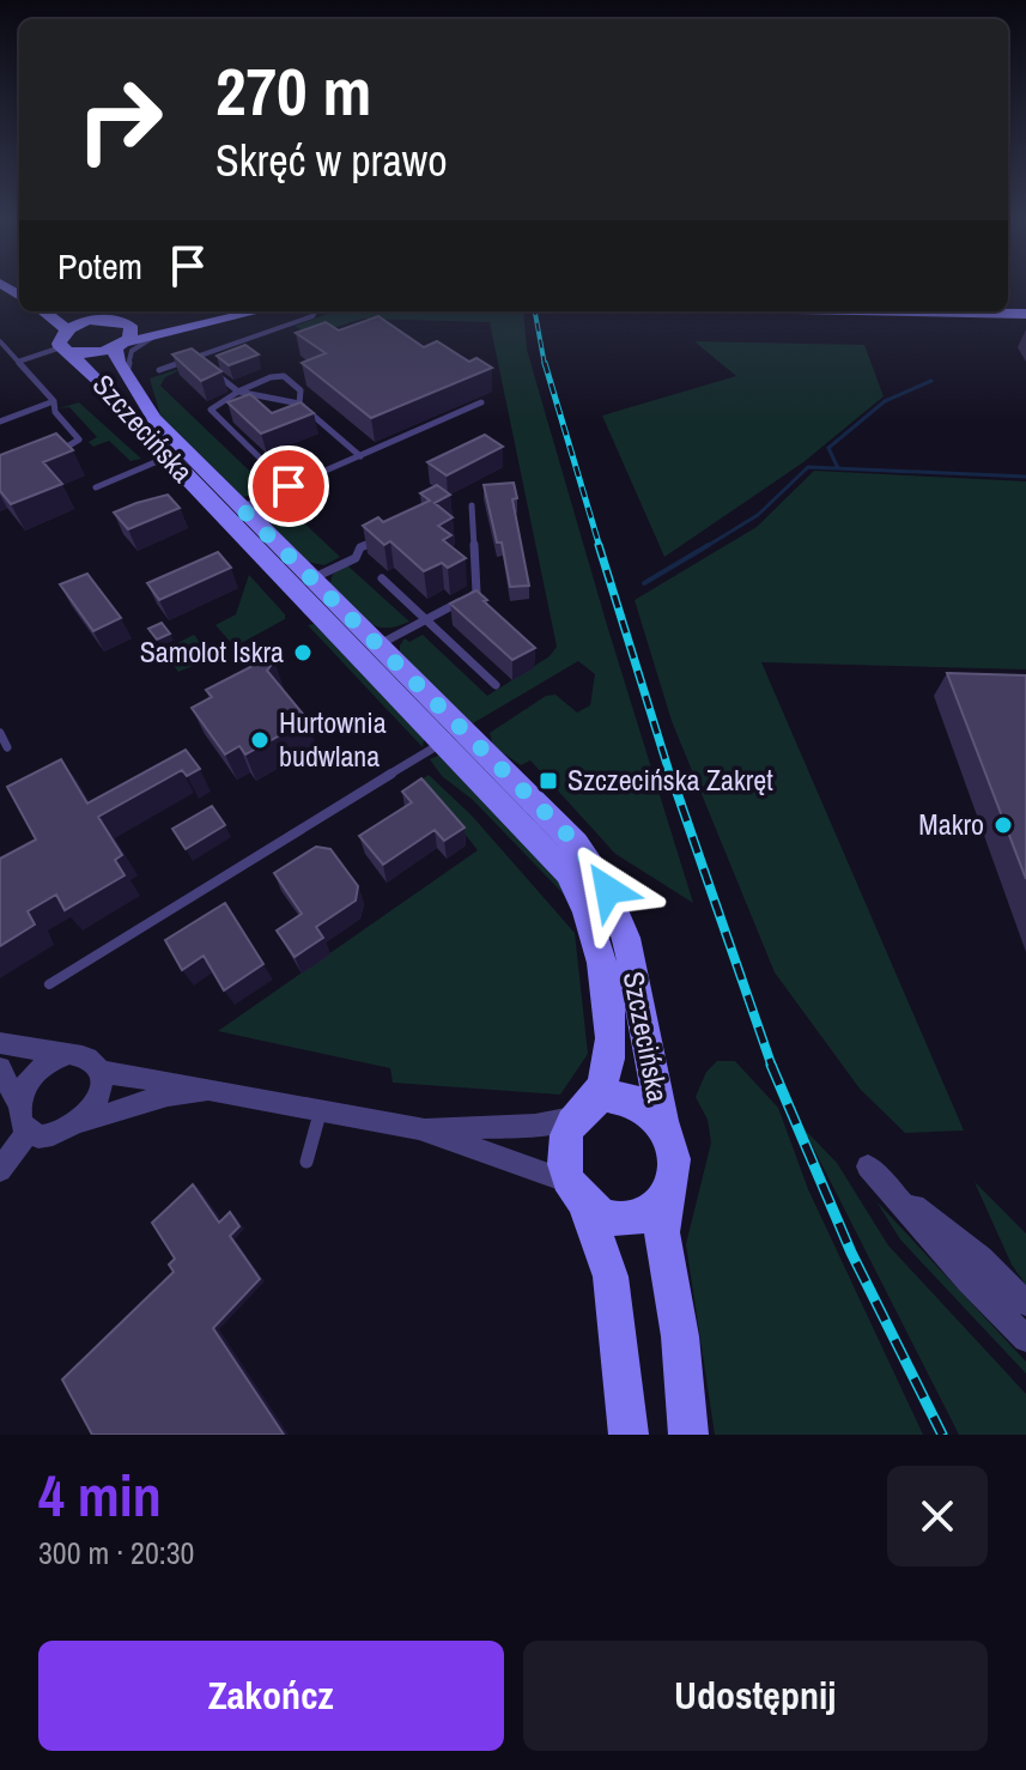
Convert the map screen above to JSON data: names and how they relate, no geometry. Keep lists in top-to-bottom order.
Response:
{
  "streets": {
    "main road": ["Szczecińska"]
  },
  "places": {
    "other": ["Samolot Iskra", "Hurtownia budwlana", "Makro"],
    "transit": ["Szczecińska Zakręt"]
  },
  "page": {
    "turn": ["270 m", "Skręć w prawo"],
    "then": "Potem",
    "heading": ["4 min", "300 m · 20:30"],
    "buttons": ["Zakończ", "Udostępnij"]
  }
}
